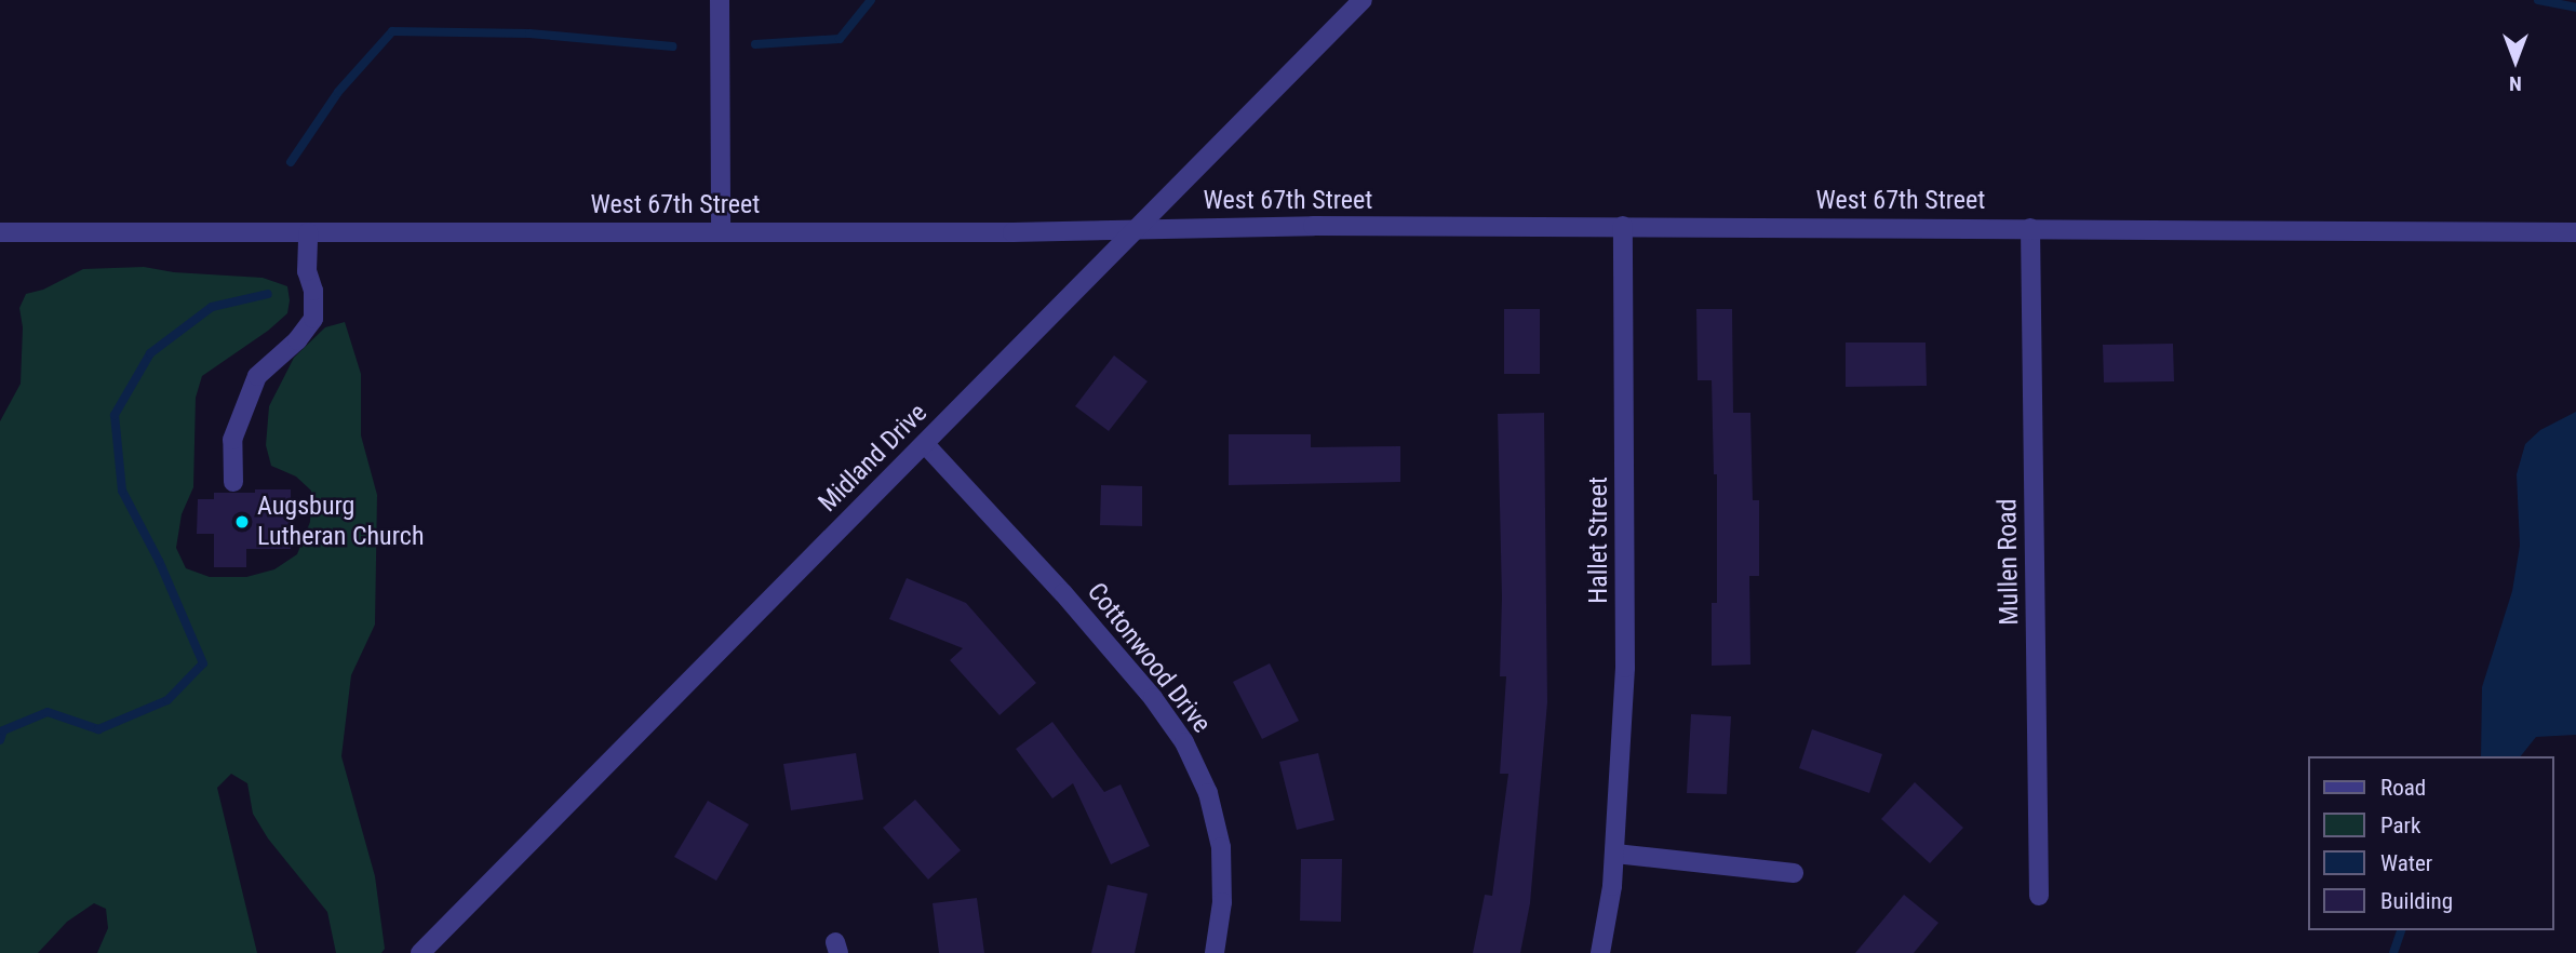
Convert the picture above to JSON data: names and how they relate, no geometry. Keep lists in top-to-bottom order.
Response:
{
  "streets": {
    "street": [
      "West 67th Street",
      "Midland Drive",
      "Hallet Street",
      "Mullen Road",
      "Cottonwood Drive"
    ]
  },
  "crossings": [
    ["West 67th Street", "Midland Drive"],
    ["West 67th Street", "Hallet Street"],
    ["West 67th Street", "Mullen Road"],
    ["Midland Drive", "Cottonwood Drive"]
  ],
  "places": ["Augsburg Lutheran Church"],
  "legend": [
    "Road",
    "Park",
    "Water",
    "Building"
  ],
  "north": "bottom"
}
